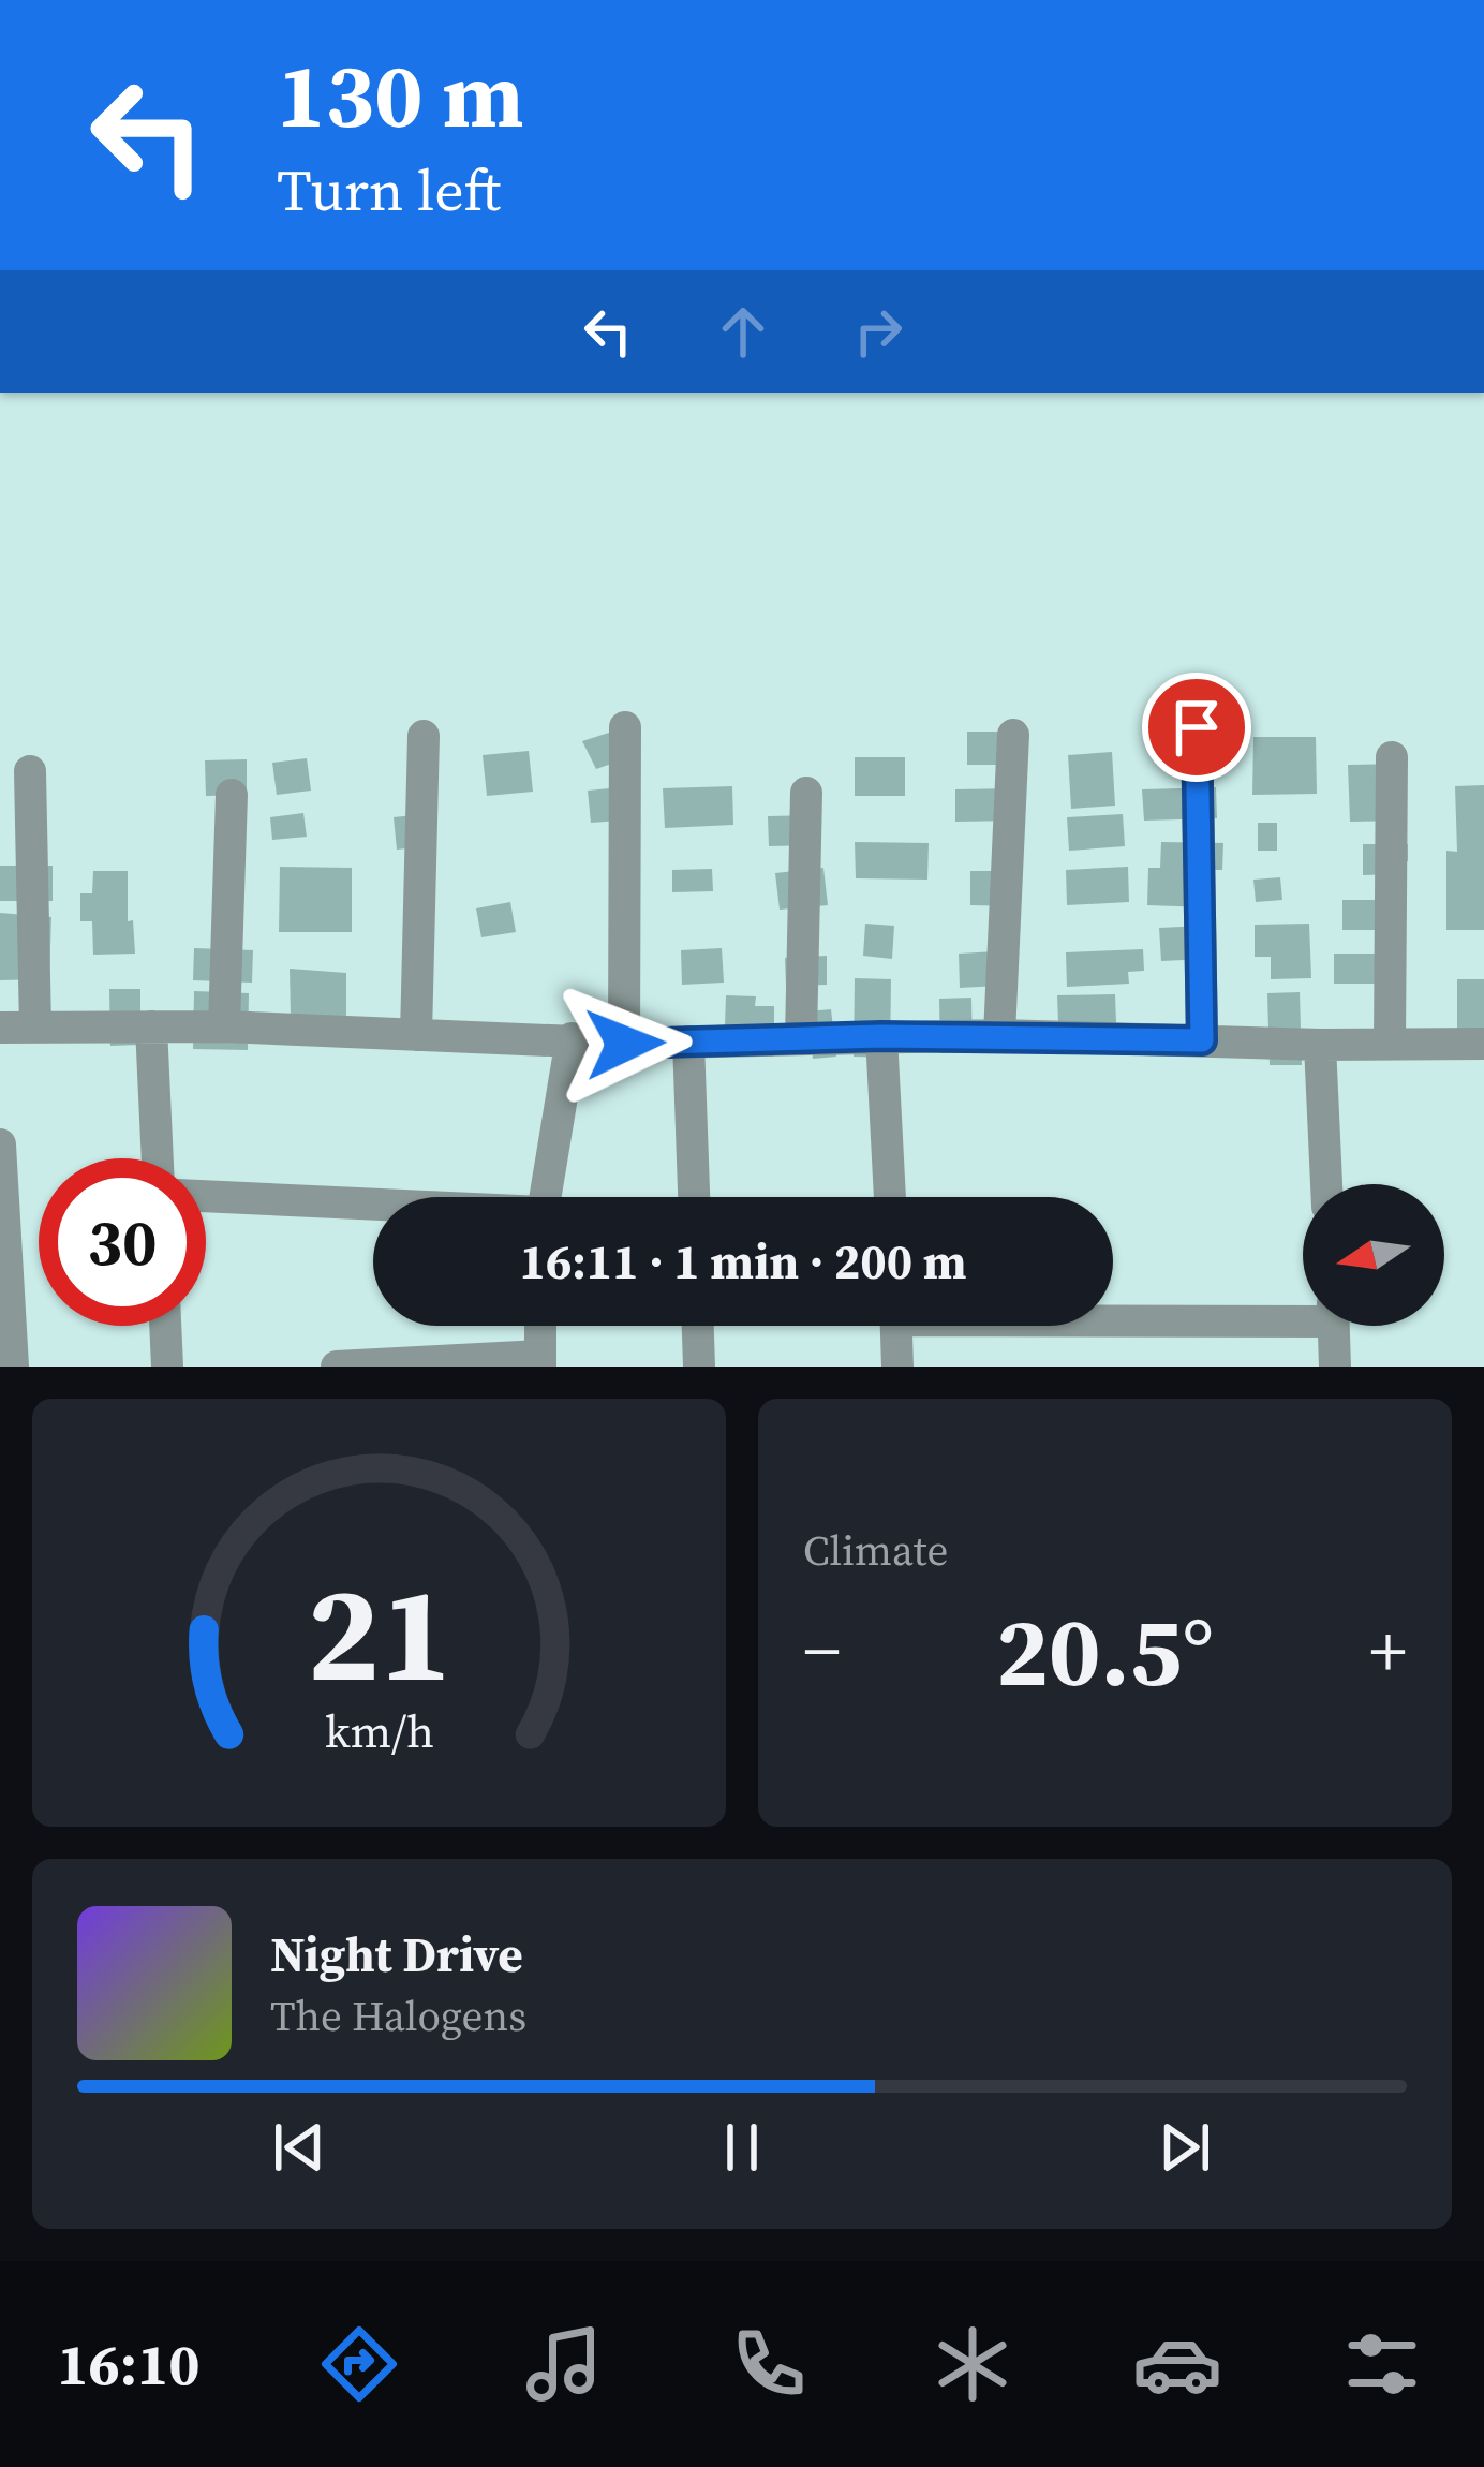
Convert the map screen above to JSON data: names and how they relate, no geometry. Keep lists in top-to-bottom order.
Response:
{
  "north": "left",
  "page": {
    "turn": ["130 m", "Turn left"],
    "limit": "30",
    "trip": "16:11 · 1 min · 200 m",
    "tile": "Climate",
    "heat": ["−", "20.5°", "+"],
    "song": ["Night Drive", "The Halogens"],
    "tabs": "16:10",
    "gauge": ["21", "km/h"]
  }
}
